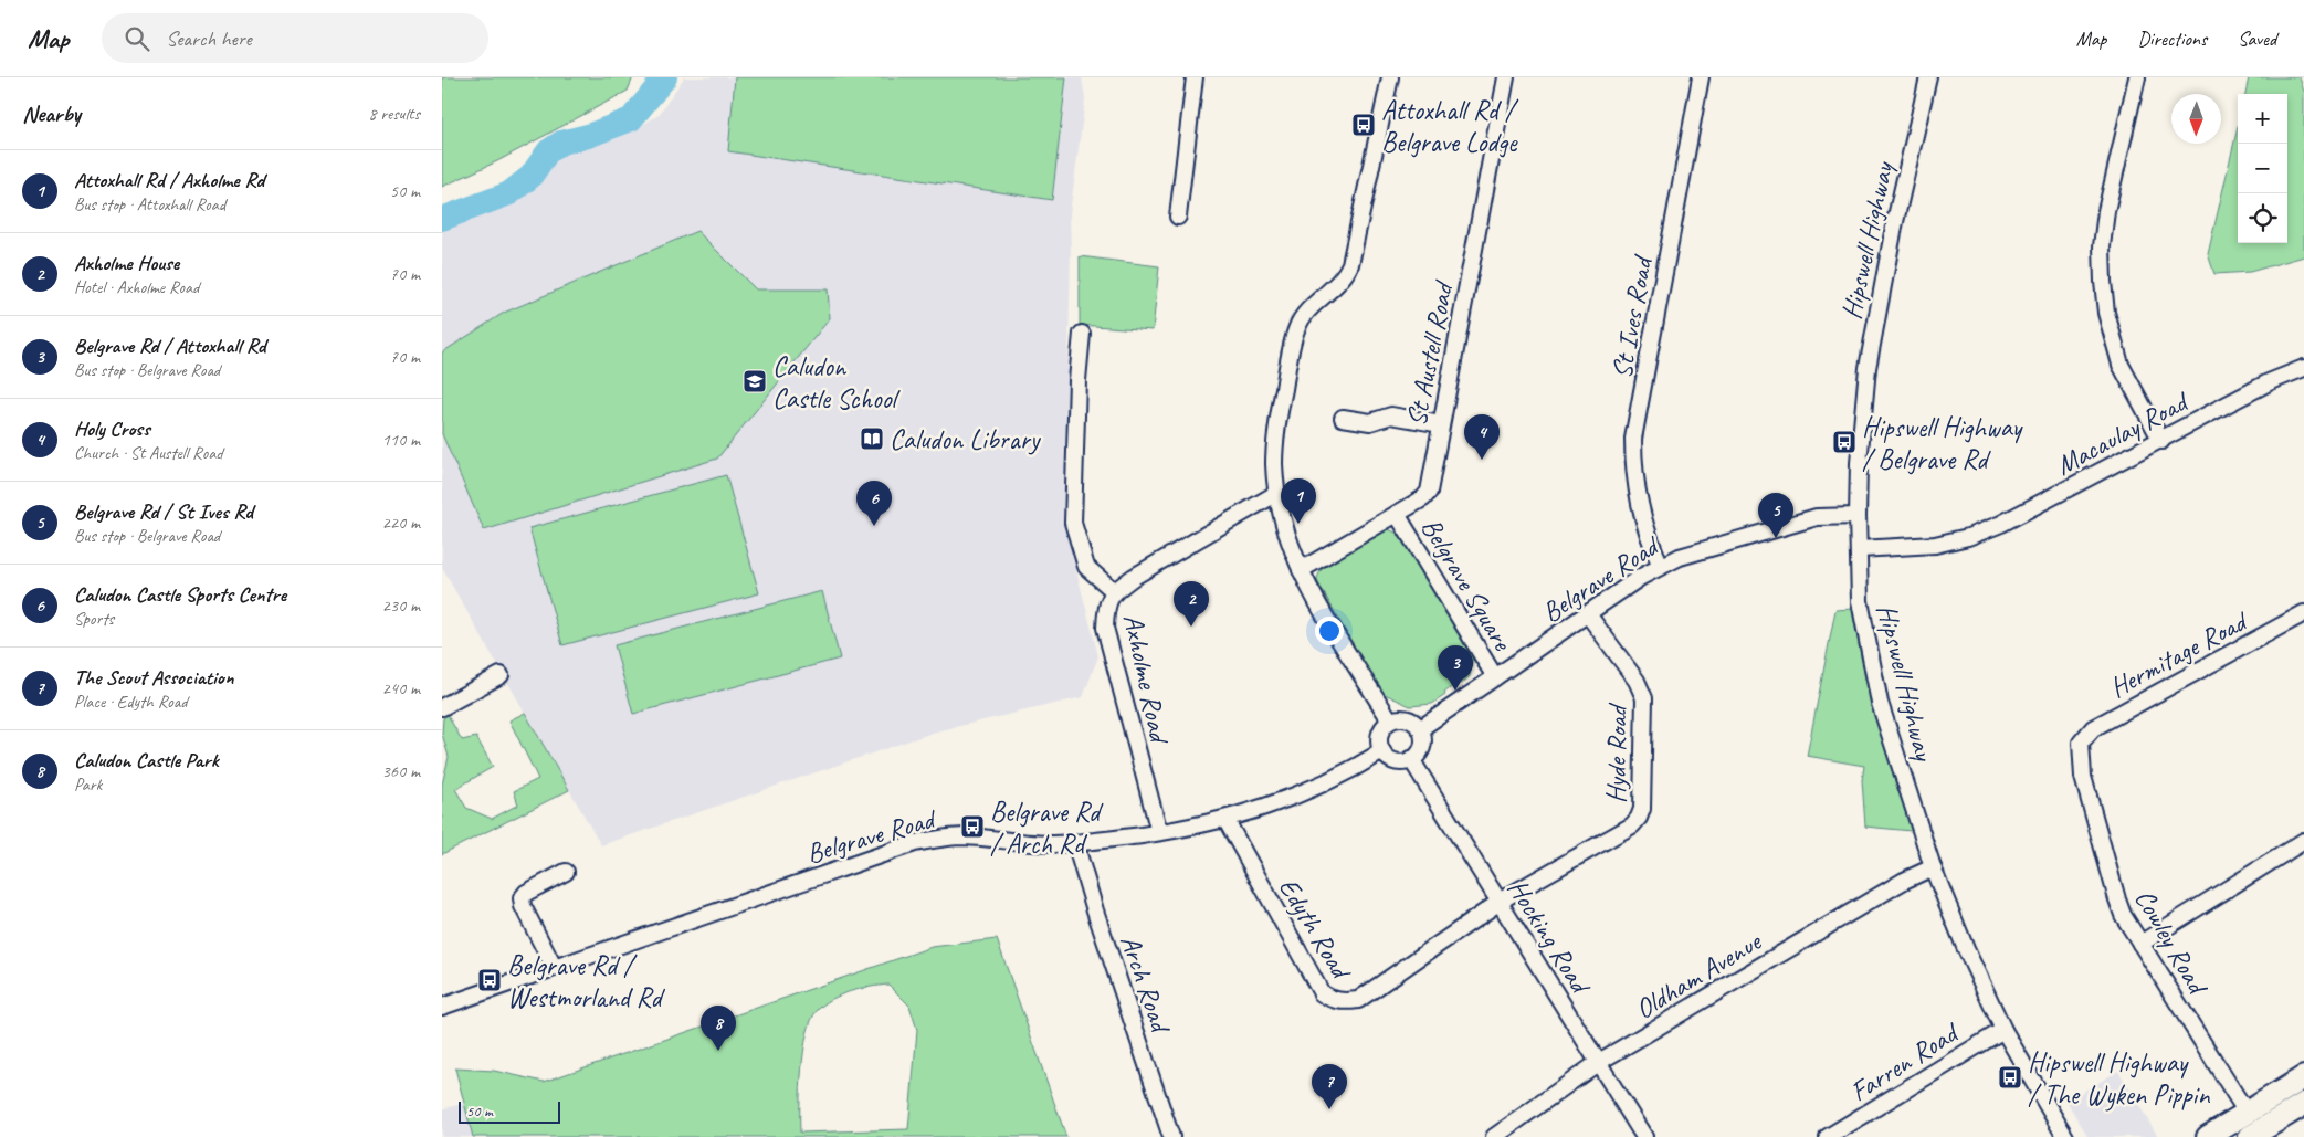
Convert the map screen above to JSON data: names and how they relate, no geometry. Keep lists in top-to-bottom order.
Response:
{
  "streets": {
    "street": [
      "Hipswell Highway",
      "St Ives Road",
      "St Austell Road",
      "Macaulay Road",
      "Belgrave Road",
      "Belgrave Square",
      "Hermitage Road",
      "Axholme Road",
      "Hyde Road",
      "Edyth Road",
      "Hocking Road",
      "Cowley Road",
      "Oldham Avenue",
      "Arch Road",
      "Farren Road"
    ]
  },
  "crossings": [
    ["Hipswell Highway", "Macaulay Road"],
    ["Hipswell Highway", "Belgrave Road"],
    ["Hipswell Highway", "Oldham Avenue"],
    ["Hipswell Highway", "Farren Road"],
    ["St Ives Road", "Belgrave Road"],
    ["St Austell Road", "Belgrave Square"],
    ["Belgrave Road", "Belgrave Square"],
    ["Belgrave Road", "Axholme Road"],
    ["Belgrave Road", "Hyde Road"],
    ["Belgrave Road", "Edyth Road"],
    ["Belgrave Road", "Hocking Road"],
    ["Belgrave Road", "Arch Road"],
    ["Hermitage Road", "Cowley Road"],
    ["Hyde Road", "Edyth Road"],
    ["Hyde Road", "Hocking Road"],
    ["Edyth Road", "Hocking Road"],
    ["Hocking Road", "Oldham Avenue"]
  ],
  "places": {
    "bus stop": [
      "Attoxhall Rd / Belgrave Lodge",
      "Hipswell Highway / Belgrave Rd",
      "Belgrave Rd / Arch Rd",
      "Belgrave Rd / Westmorland Rd",
      "Hipswell Highway / The Wyken Pippin"
    ],
    "school or university": ["Caludon Castle School"],
    "library": ["Caludon Library"]
  },
  "scale_bar": "50 m",
  "north": "bottom",
  "page": {
    "header": "Map",
    "search": "Search here",
    "nav": ["Map", "Directions", "Saved"],
    "heading": ["Nearby", "8 results"],
    "map_buttons": ["+", "−"],
    "list": [
      {
        "mark": "1",
        "name": "Attoxhall Rd / Axholme Rd",
        "note": "Bus stop · Attoxhall Road",
        "value": "50 m"
      },
      {
        "mark": "2",
        "name": "Axholme House",
        "note": "Hotel · Axholme Road",
        "value": "70 m"
      },
      {
        "mark": "3",
        "name": "Belgrave Rd / Attoxhall Rd",
        "note": "Bus stop · Belgrave Road",
        "value": "70 m"
      },
      {
        "mark": "4",
        "name": "Holy Cross",
        "note": "Church · St Austell Road",
        "value": "110 m"
      },
      {
        "mark": "5",
        "name": "Belgrave Rd / St Ives Rd",
        "note": "Bus stop · Belgrave Road",
        "value": "220 m"
      },
      {
        "mark": "6",
        "name": "Caludon Castle Sports Centre",
        "note": "Sports",
        "value": "230 m"
      },
      {
        "mark": "7",
        "name": "The Scout Association",
        "note": "Place · Edyth Road",
        "value": "240 m"
      },
      {
        "mark": "8",
        "name": "Caludon Castle Park",
        "note": "Park",
        "value": "360 m"
      }
    ],
    "pins": [
      "4",
      "1",
      "6",
      "5",
      "2",
      "3",
      "8",
      "7"
    ],
    "scale": "50 m"
  }
}
